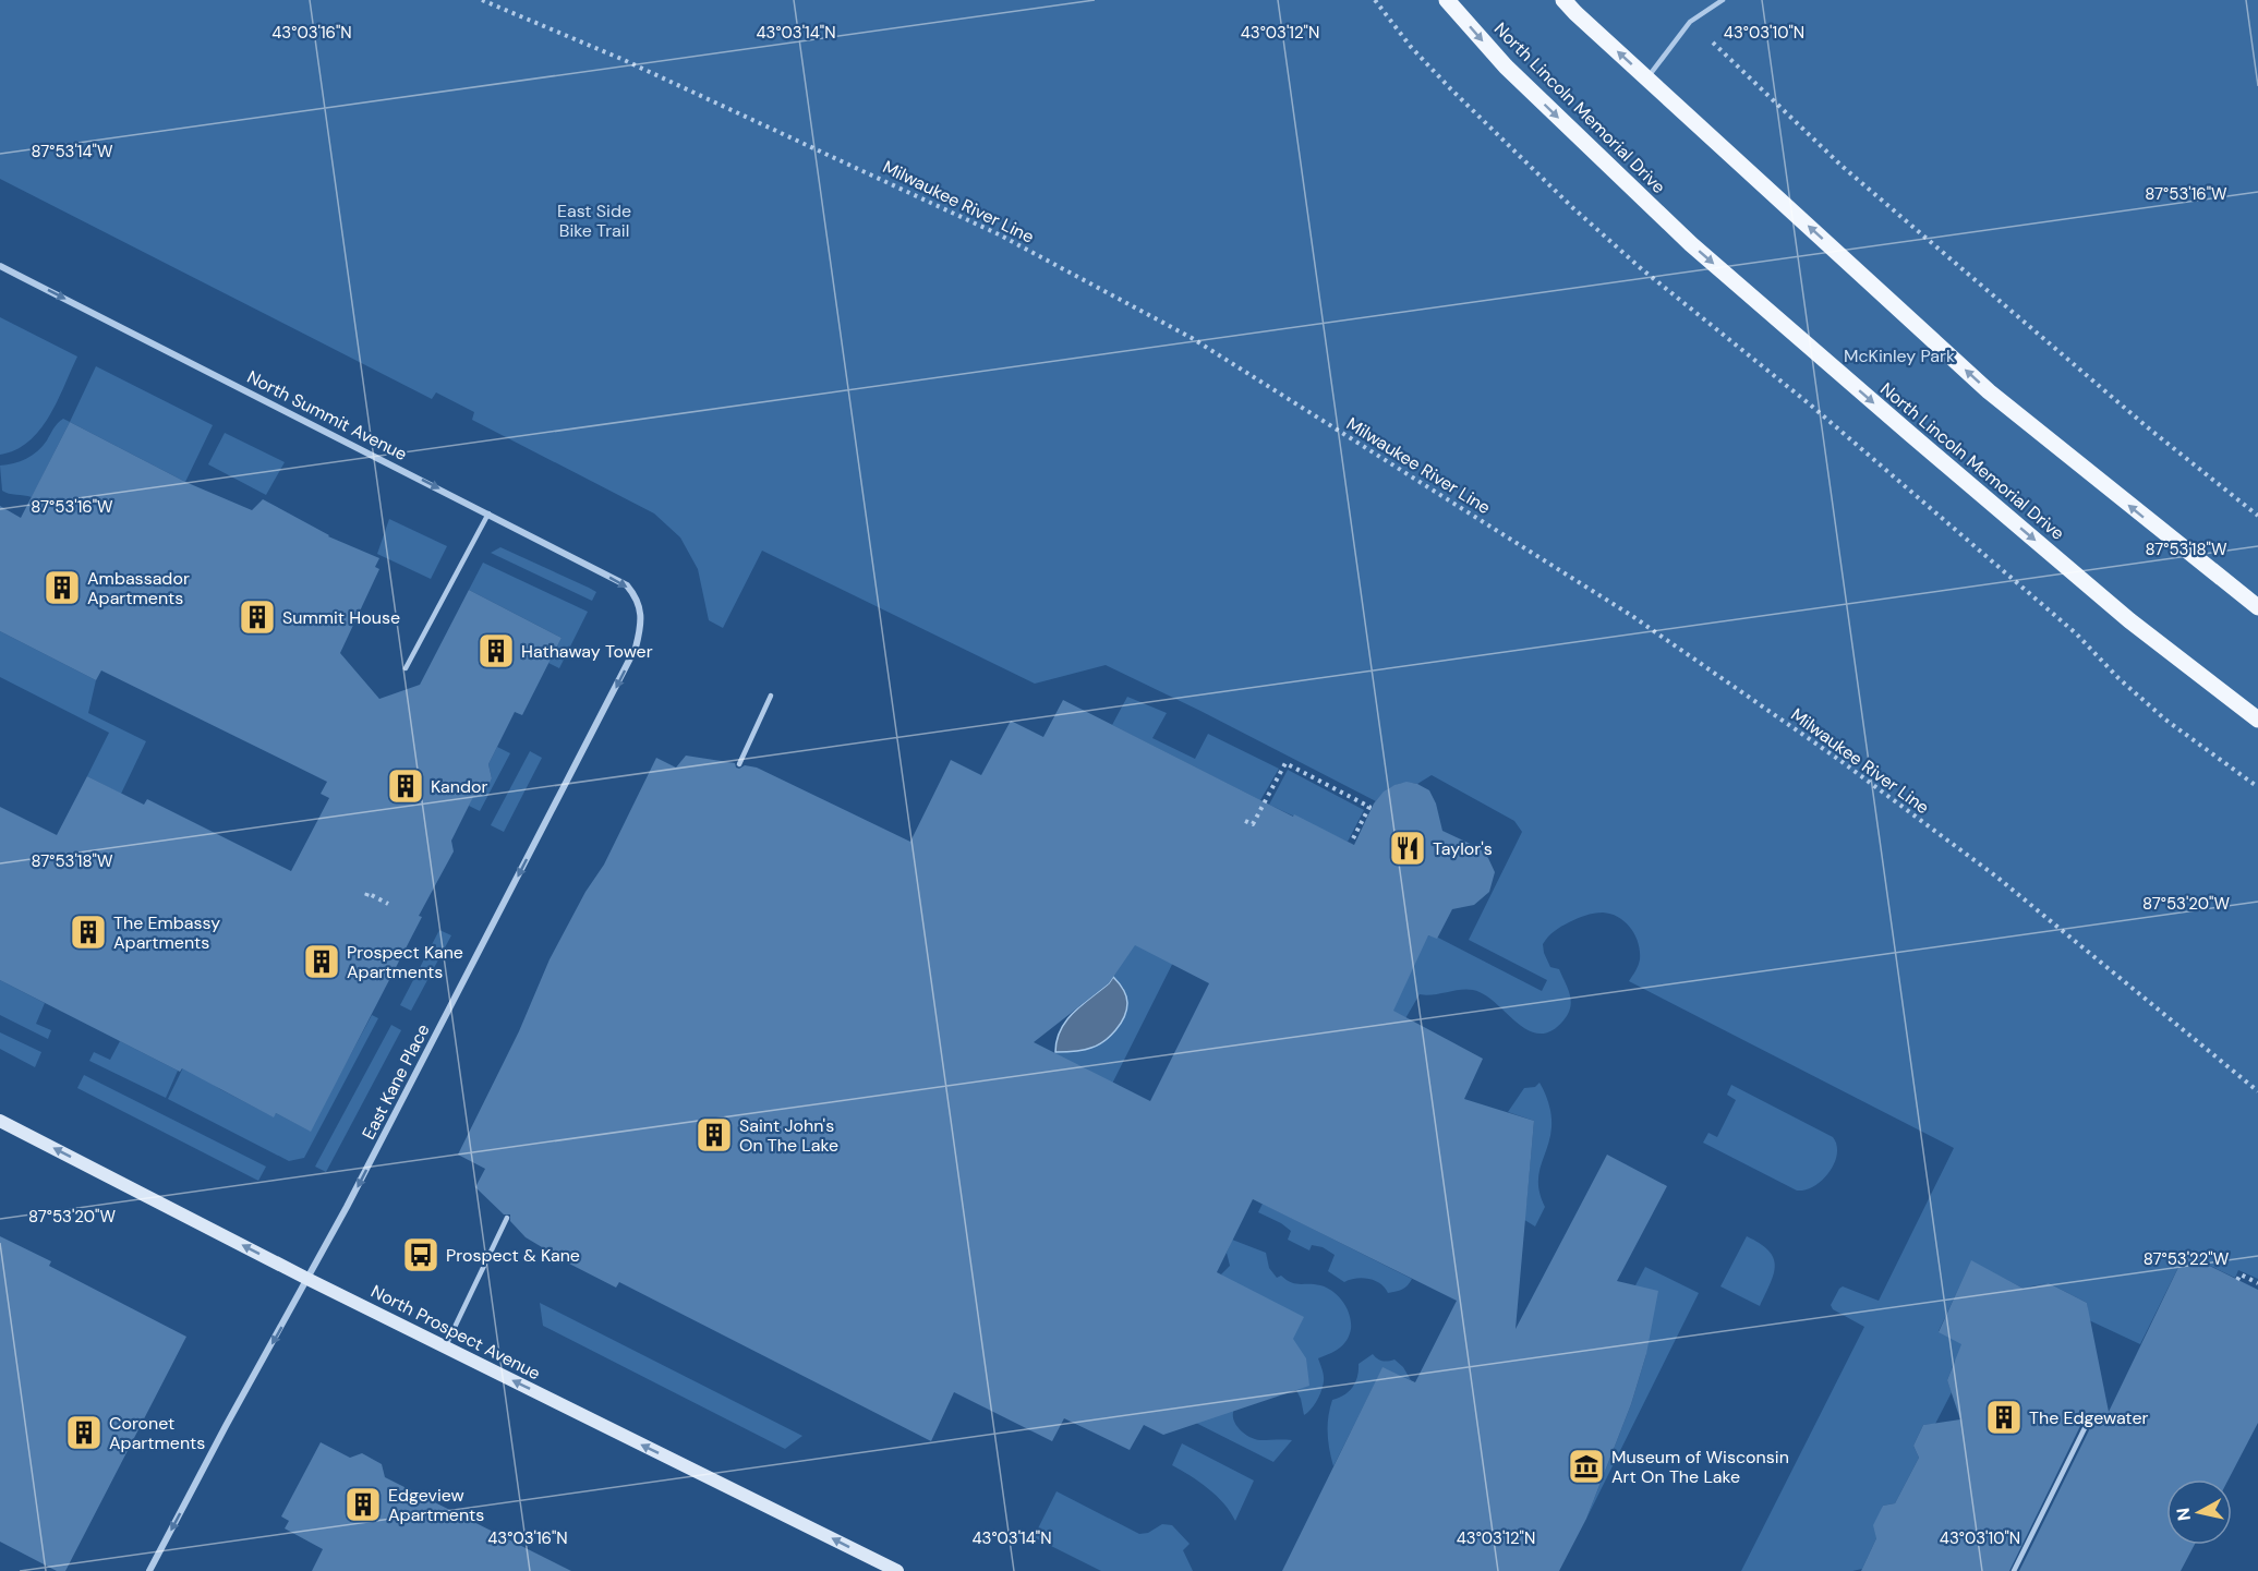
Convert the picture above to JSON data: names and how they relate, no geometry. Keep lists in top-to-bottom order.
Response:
{
  "streets": {
    "main road": ["North Lincoln Memorial Drive", "North Prospect Avenue"],
    "street": ["North Summit Avenue", "East Kane Place"],
    "path": ["Milwaukee River Line"]
  },
  "crossings": [
    ["North Summit Avenue", "East Kane Place"],
    ["East Kane Place", "North Prospect Avenue"]
  ],
  "one_way": ["North Summit Avenue", "East Kane Place", "North Prospect Avenue"],
  "parks": ["East Side Bike Trail", "McKinley Park"],
  "places": {
    "building": [
      "Ambassador Apartments",
      "Summit House",
      "Hathaway Tower",
      "Kandor",
      "The Embassy Apartments",
      "Prospect Kane Apartments",
      "Saint John's On The Lake",
      "The Edgewater",
      "Coronet Apartments",
      "Edgeview Apartments"
    ],
    "restaurant": ["Taylor's"],
    "bus stop": ["Prospect & Kane"],
    "museum": ["Museum of Wisconsin Art On The Lake"]
  },
  "north": "left",
  "coordinates": [
    "43°03'16\"N",
    "43°03'14\"N",
    "43°03'12\"N",
    "43°03'10\"N",
    "87°53'14\"W",
    "87°53'16\"W",
    "87°53'18\"W",
    "87°53'20\"W",
    "87°53'22\"W"
  ]
}
